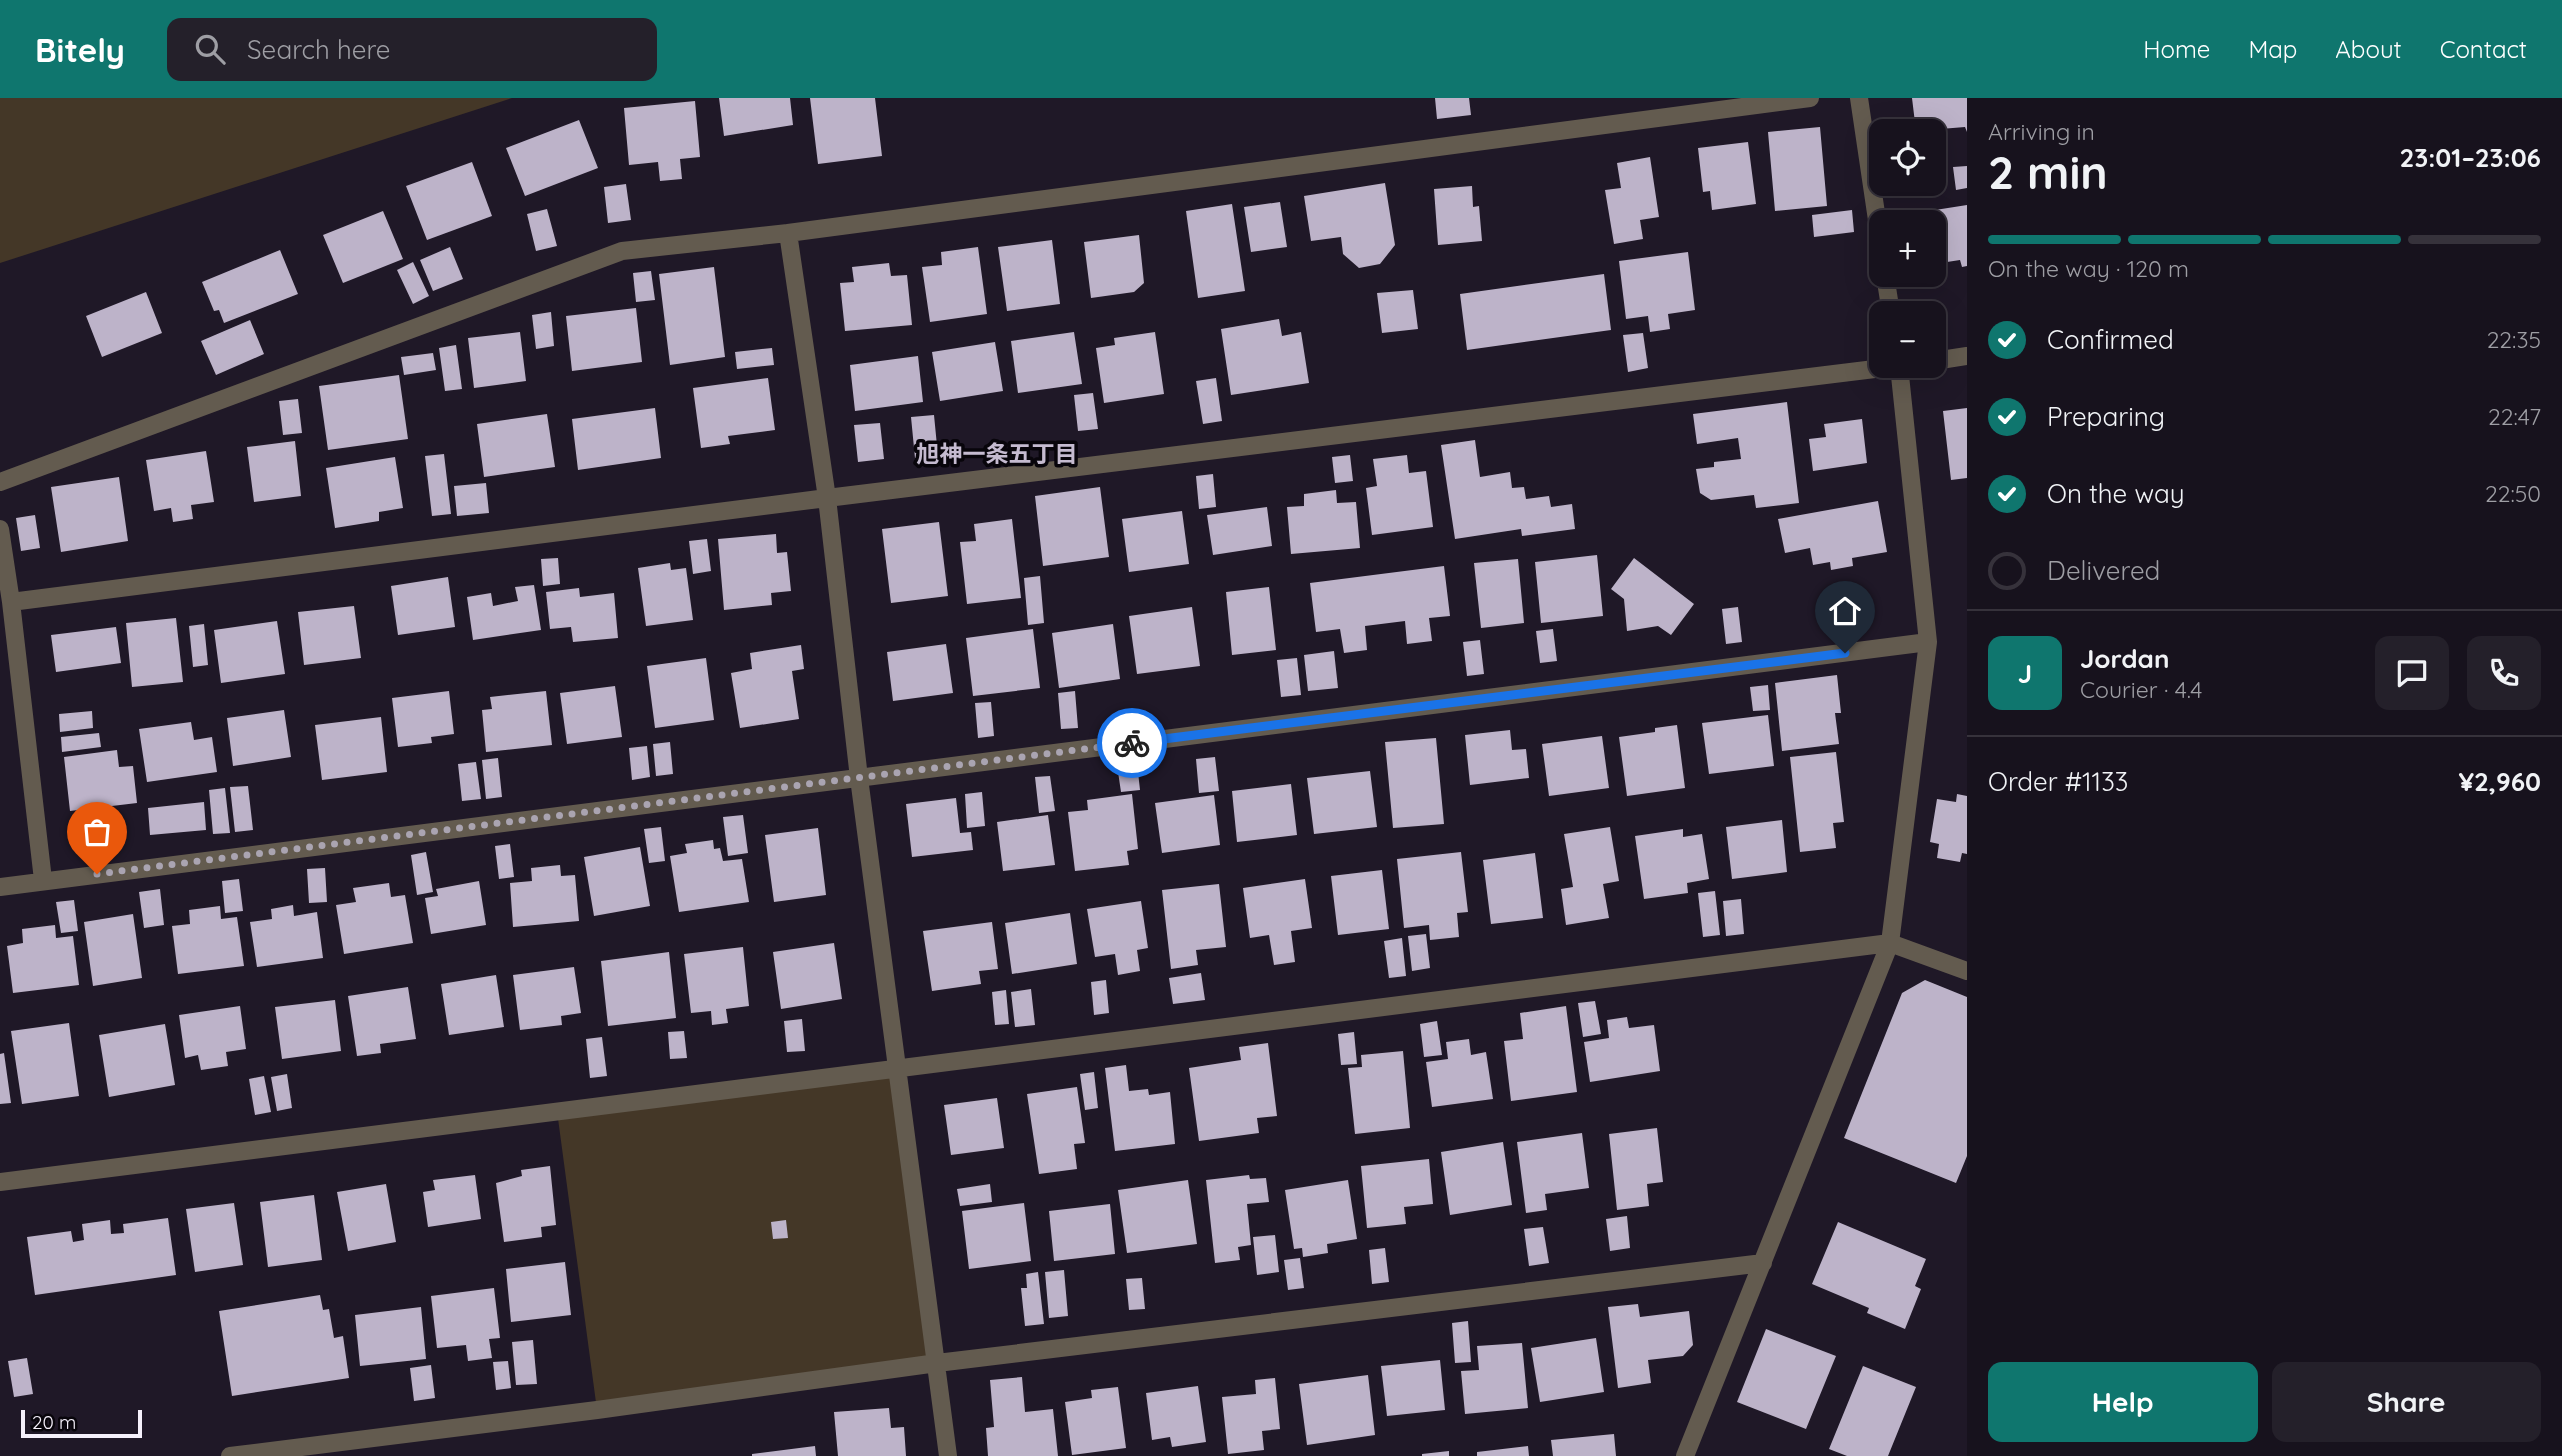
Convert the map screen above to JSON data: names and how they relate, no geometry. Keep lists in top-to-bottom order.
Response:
{
  "districts": ["旭神一条五丁目"],
  "scale_bar": "20 m",
  "page": {
    "header": "Bitely",
    "search": "Search here",
    "nav": [
      "Home",
      "Map",
      "About",
      "Contact"
    ],
    "heading": ["2 min", "Arriving in", "23:01–23:06"],
    "panel": [
      "Jordan",
      "Courier · 4.4",
      "Order #1133",
      "¥2,960"
    ],
    "map_buttons": ["+", "−"],
    "bar": "On the way · 120 m",
    "list": [
      ["Confirmed", "22:35"],
      ["Preparing", "22:47"],
      ["On the way", "22:50"],
      "Delivered"
    ],
    "round": "J",
    "buttons": ["Help", "Share"],
    "scale": "20 m"
  }
}
